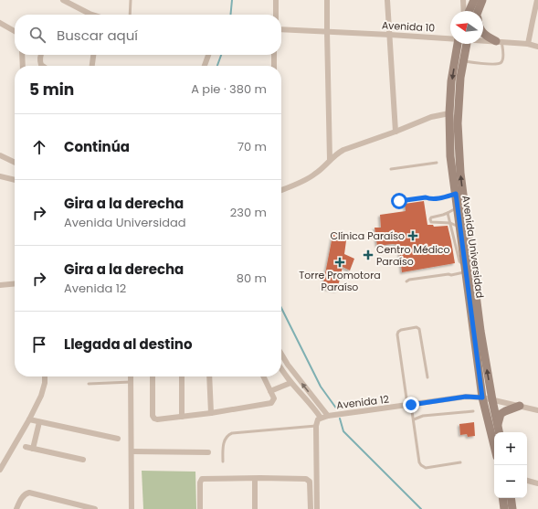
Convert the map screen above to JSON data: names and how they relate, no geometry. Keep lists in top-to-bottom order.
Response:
{
  "streets": {
    "street": ["Avenida 10", "Avenida Universidad", "Avenida 12"]
  },
  "crossings": [
    ["Avenida Universidad", "Avenida 12"]
  ],
  "places": {
    "health": ["Clínica Paraíso", "Centro Médico Paraíso", "Torre Promotora Paraíso"]
  },
  "north": "left",
  "page": {
    "search": "Buscar aquí",
    "heading": ["5 min", "A pie · 380 m"],
    "list": [
      ["Continúa", "70 m"],
      ["Gira a la derecha", "Avenida Universidad", "230 m"],
      ["Gira a la derecha", "Avenida 12", "80 m"],
      "Llegada al destino"
    ],
    "map_buttons": ["+", "−"]
  }
}
